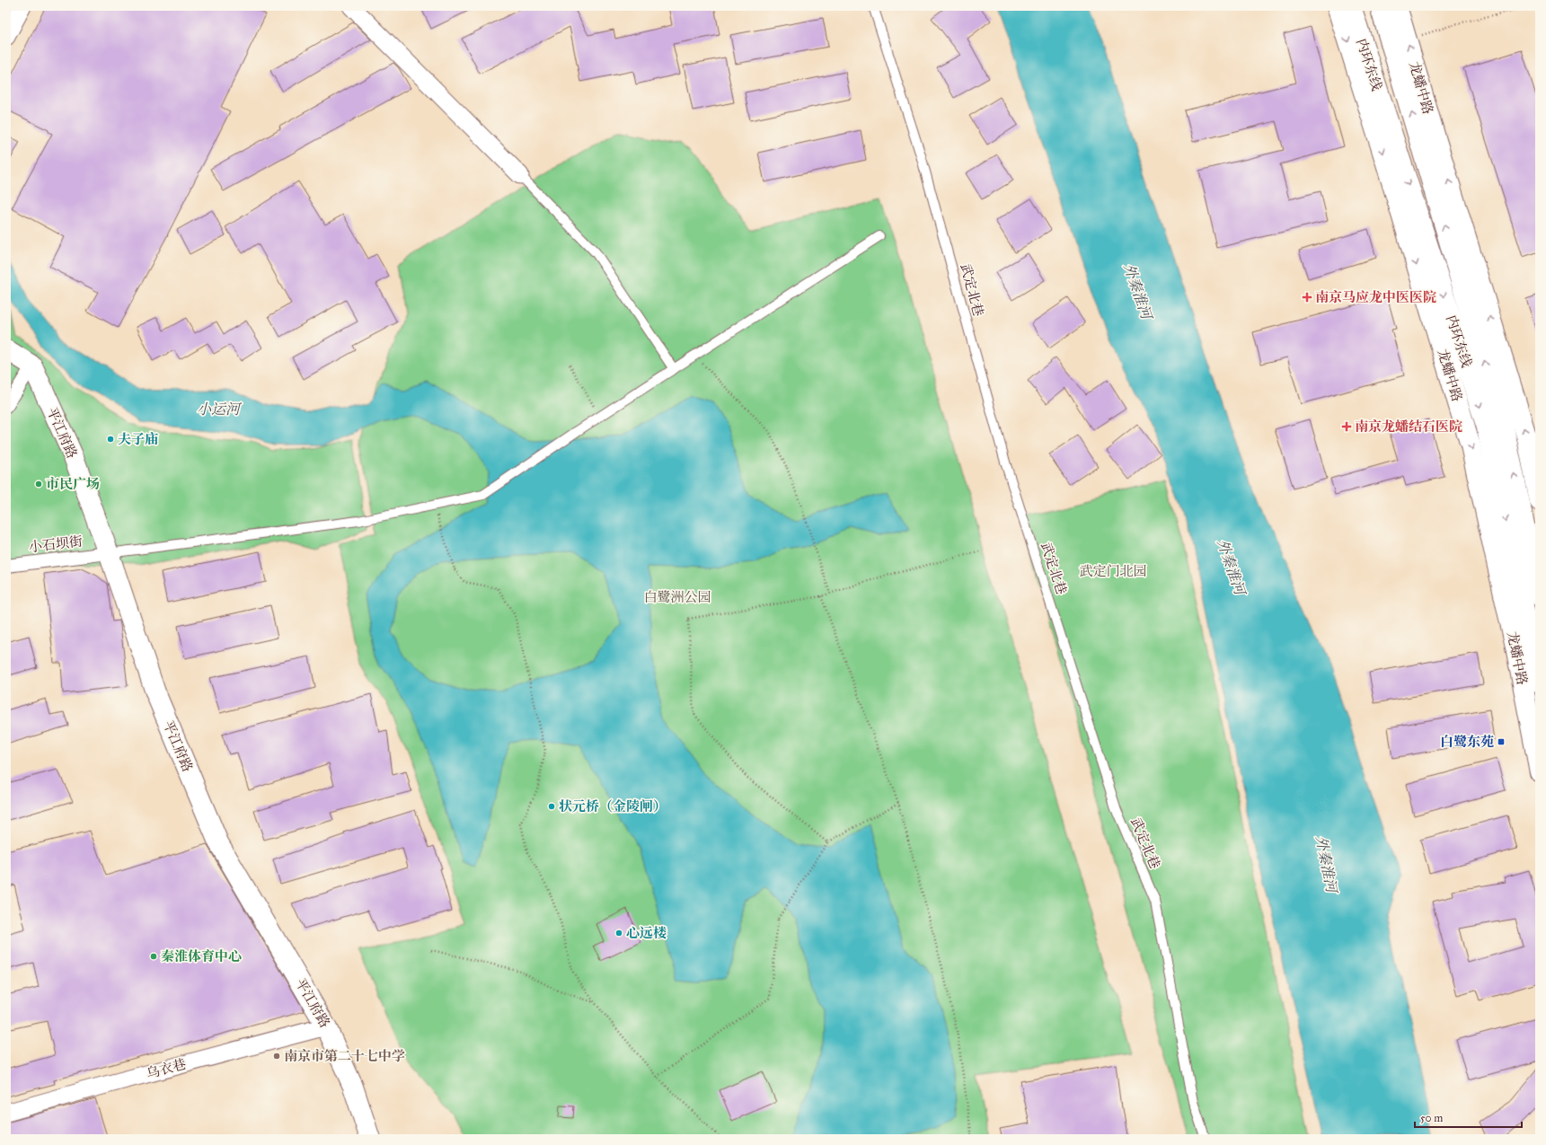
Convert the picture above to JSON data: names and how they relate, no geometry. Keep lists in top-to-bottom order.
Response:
{
  "streets": {
    "main road": ["内环东线", "龙蟠中路", "平江府路"],
    "street": ["小石坝街", "乌衣巷"],
    "lane": ["武定北巷"]
  },
  "crossings": [
    ["平江府路", "小石坝街"],
    ["平江府路", "乌衣巷"]
  ],
  "water": ["外秦淮河", "小运河"],
  "parks": ["武定门北园", "白鹭洲公园"],
  "places": {
    "health": ["南京马应龙中医医院", "南京龙蟠结石医院"],
    "other": [
      "夫子庙",
      "市民广场",
      "状元桥（金陵闸）",
      "心远楼",
      "秦淮体育中心",
      "南京市第二十七中学"
    ],
    "transit": ["白鹭东苑"]
  },
  "scale_bar": "50 m"
}
